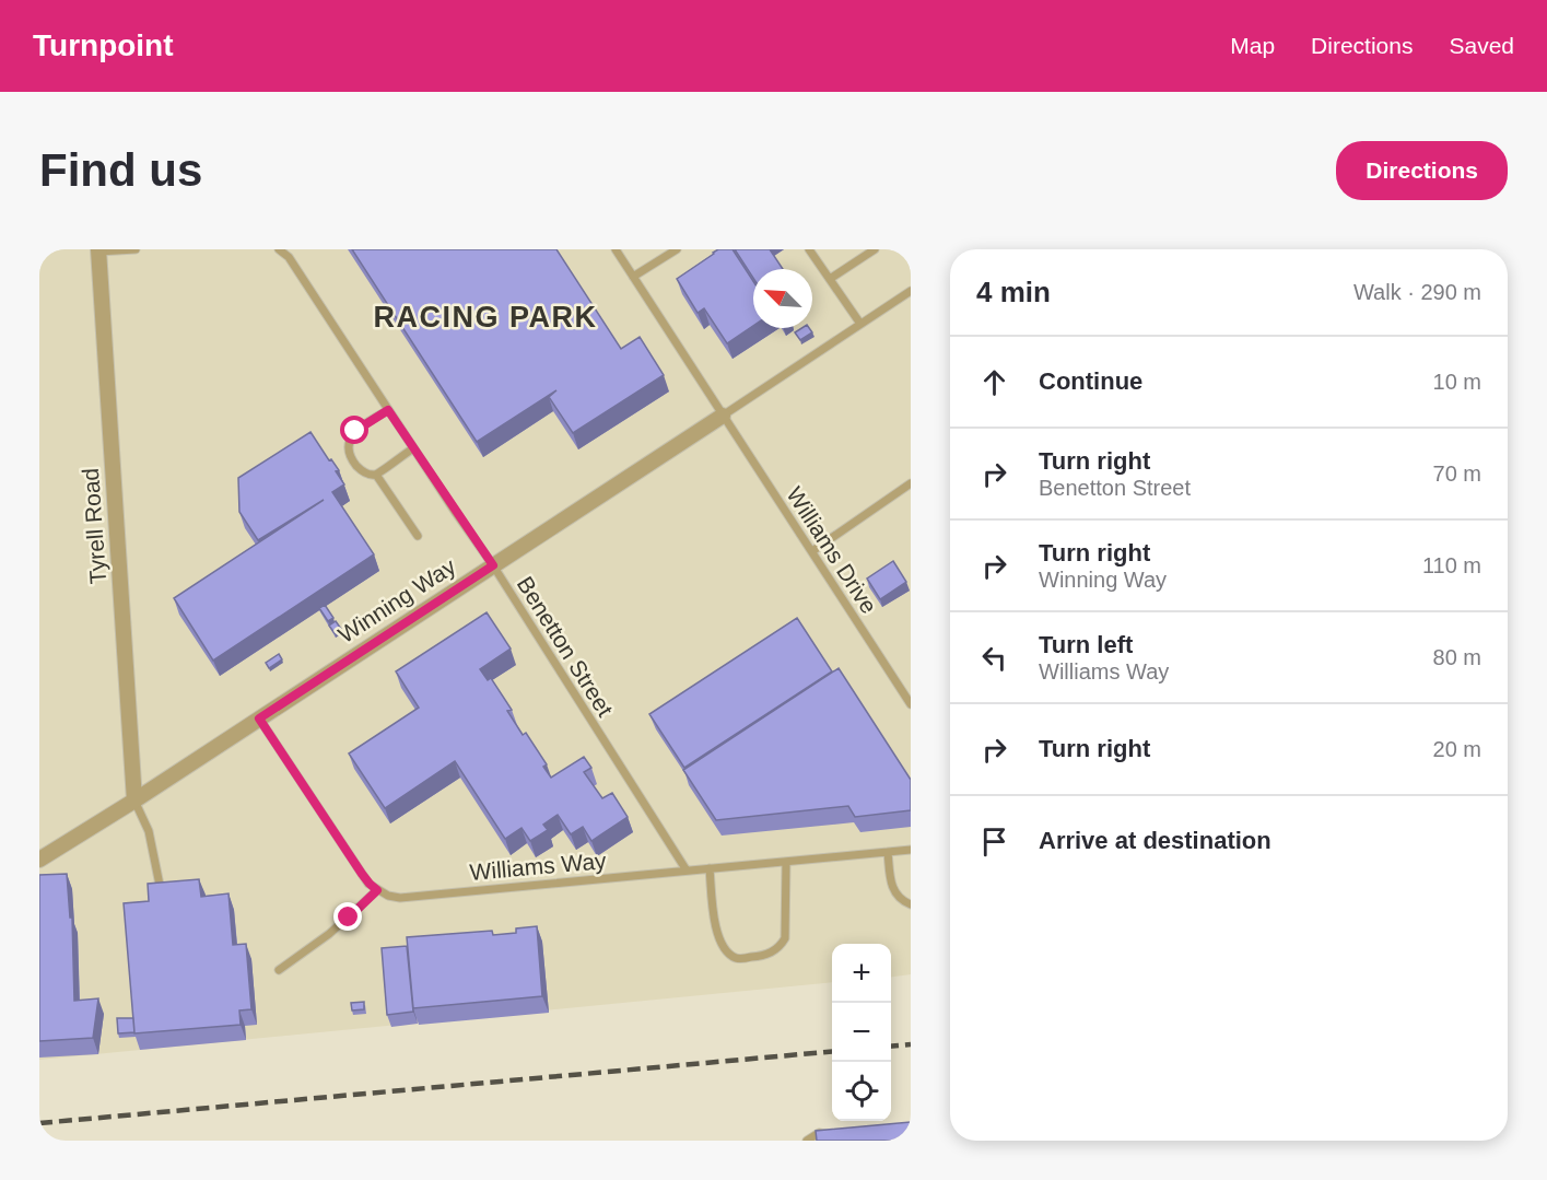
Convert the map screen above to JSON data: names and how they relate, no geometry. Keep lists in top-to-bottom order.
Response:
{
  "streets": {
    "street": ["Tyrell Road", "Winning Way"],
    "lane": ["Williams Drive", "Benetton Street", "Williams Way"]
  },
  "crossings": [
    ["Tyrell Road", "Winning Way"],
    ["Williams Drive", "Winning Way"],
    ["Winning Way", "Benetton Street"],
    ["Benetton Street", "Williams Way"]
  ],
  "districts": ["RACING PARK"],
  "north": "top left",
  "page": {
    "header": "Turnpoint",
    "nav": ["Map", "Directions", "Saved"],
    "buttons": "Directions",
    "title": "Find us",
    "heading": ["4 min", "Walk · 290 m"],
    "list": [
      ["Continue", "10 m"],
      ["Turn right", "Benetton Street", "70 m"],
      ["Turn right", "Winning Way", "110 m"],
      ["Turn left", "Williams Way", "80 m"],
      ["Turn right", "20 m"],
      "Arrive at destination"
    ],
    "map_buttons": ["+", "−"]
  }
}
